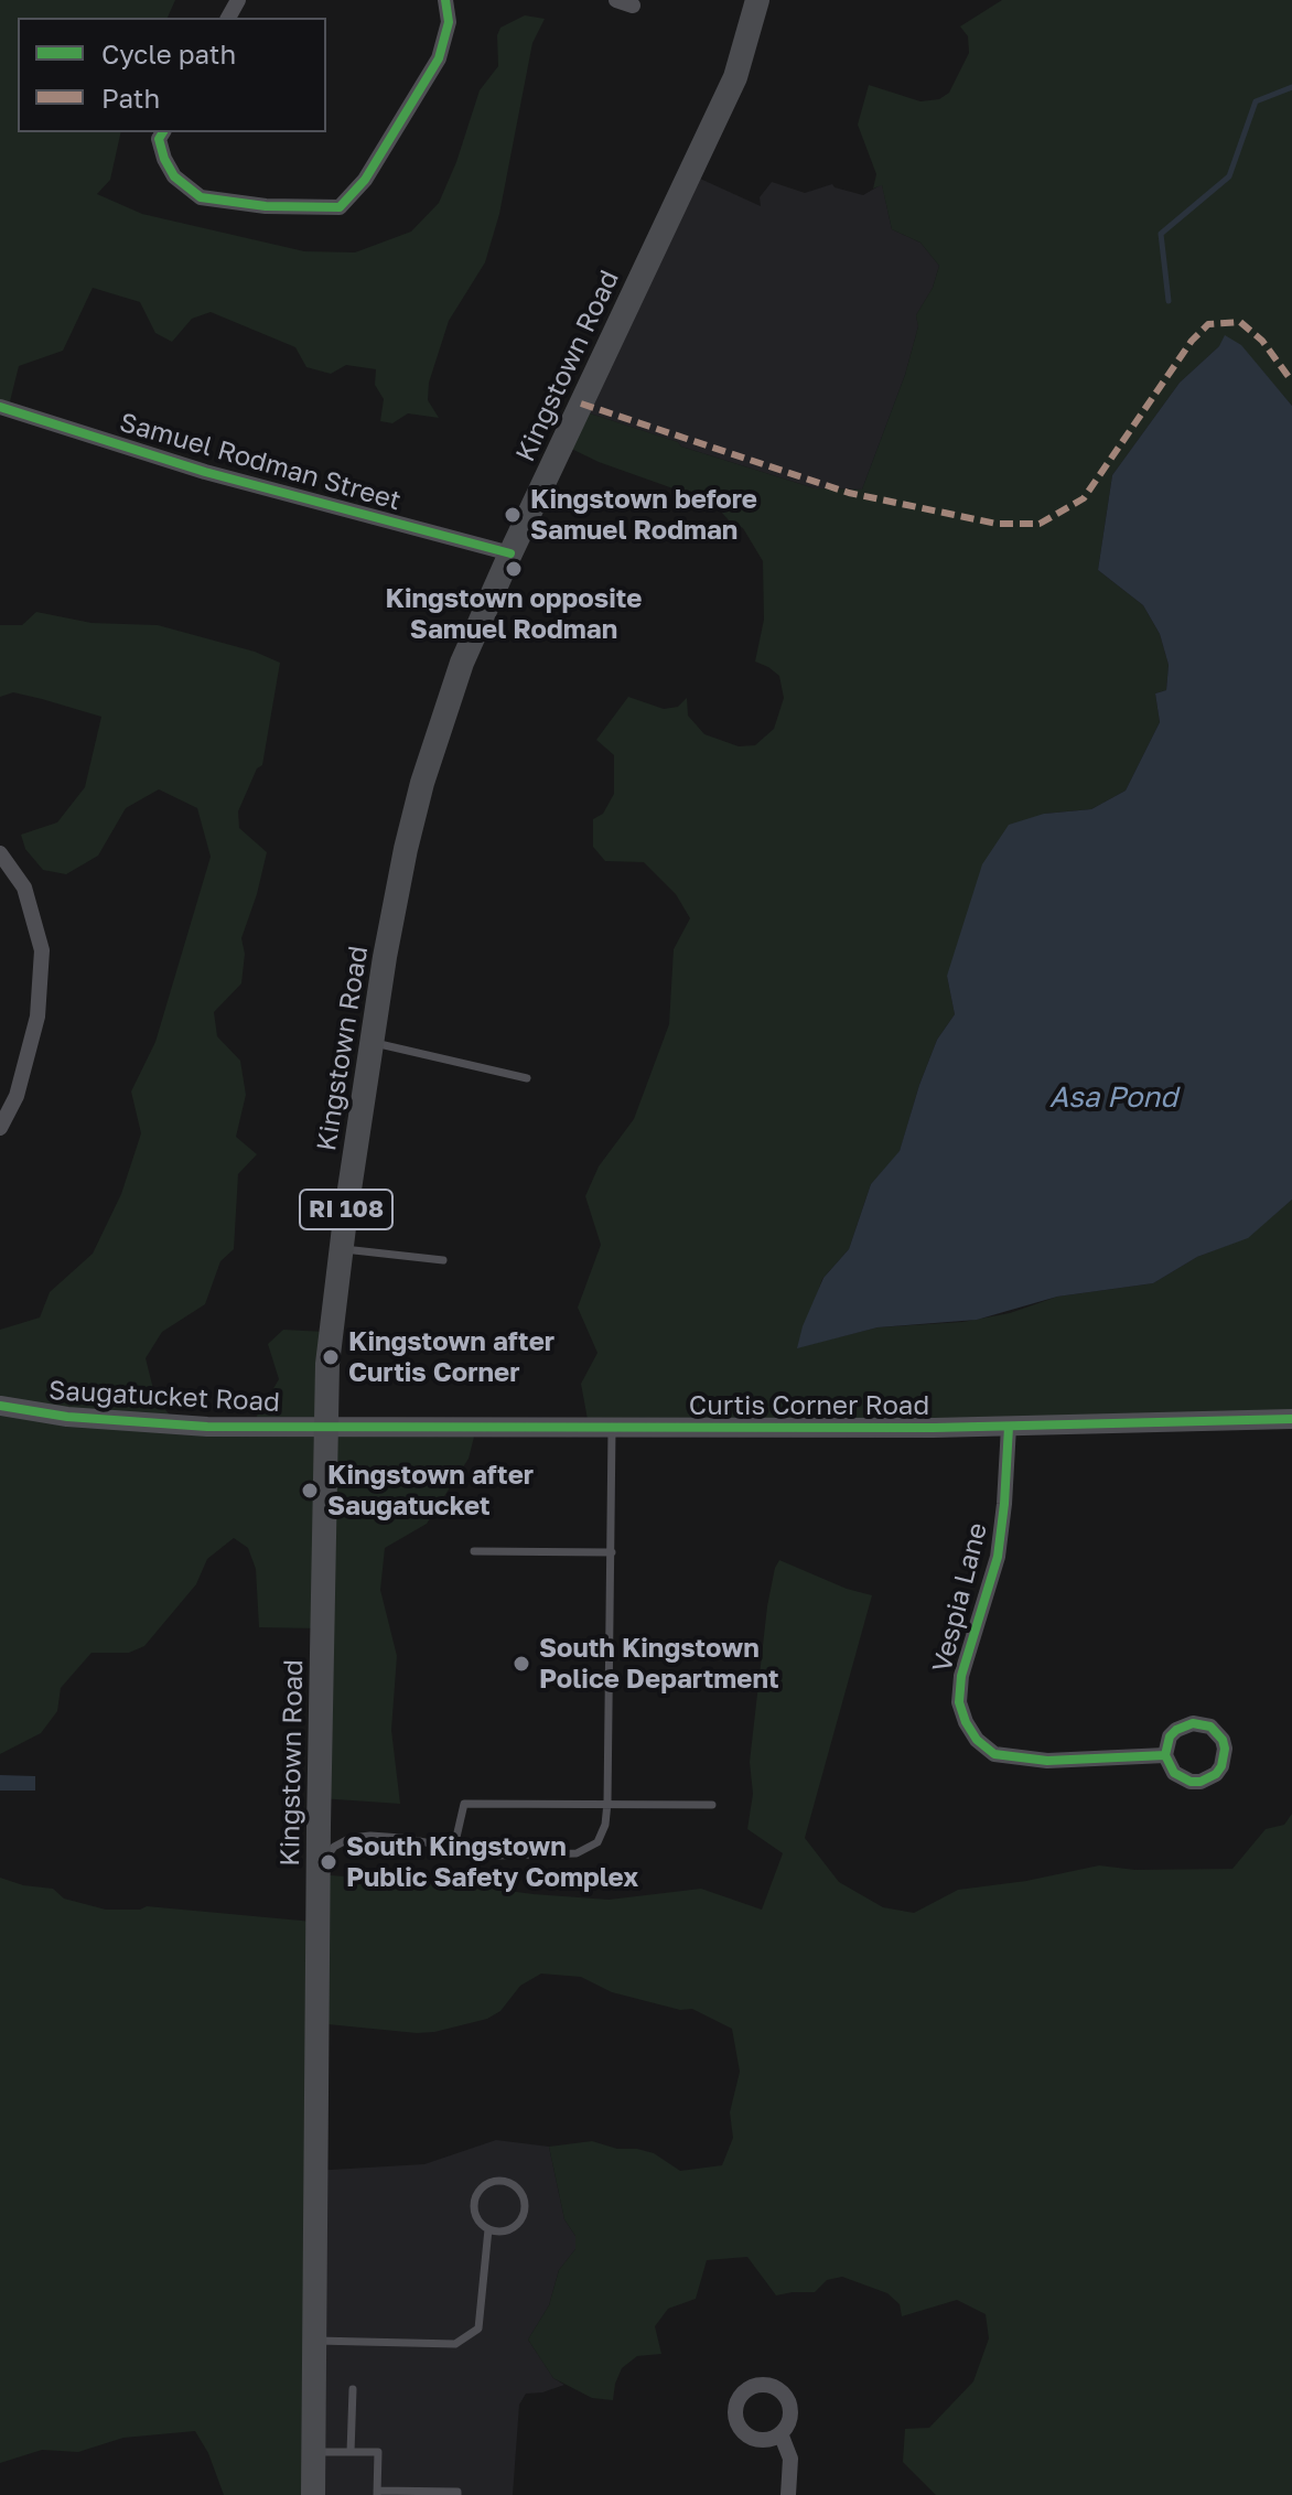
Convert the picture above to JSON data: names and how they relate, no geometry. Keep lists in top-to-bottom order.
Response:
{
  "streets": {
    "main road": ["Kingstown Road", "RI 108"],
    "street": [
      "Samuel Rodman Street",
      "Saugatucket Road",
      "Curtis Corner Road",
      "Vespia Lane"
    ]
  },
  "crossings": [
    ["Kingstown Road", "Samuel Rodman Street"],
    ["Kingstown Road", "Saugatucket Road"],
    ["Kingstown Road", "Curtis Corner Road"],
    ["Saugatucket Road", "Curtis Corner Road"],
    ["Curtis Corner Road", "Vespia Lane"]
  ],
  "water": ["Asa Pond"],
  "places": [
    "Kingstown before Samuel Rodman",
    "Kingstown opposite Samuel Rodman",
    "Kingstown after Curtis Corner",
    "Kingstown after Saugatucket",
    "South Kingstown Police Department",
    "South Kingstown Public Safety Complex"
  ],
  "legend": ["Cycle path", "Path"]
}
